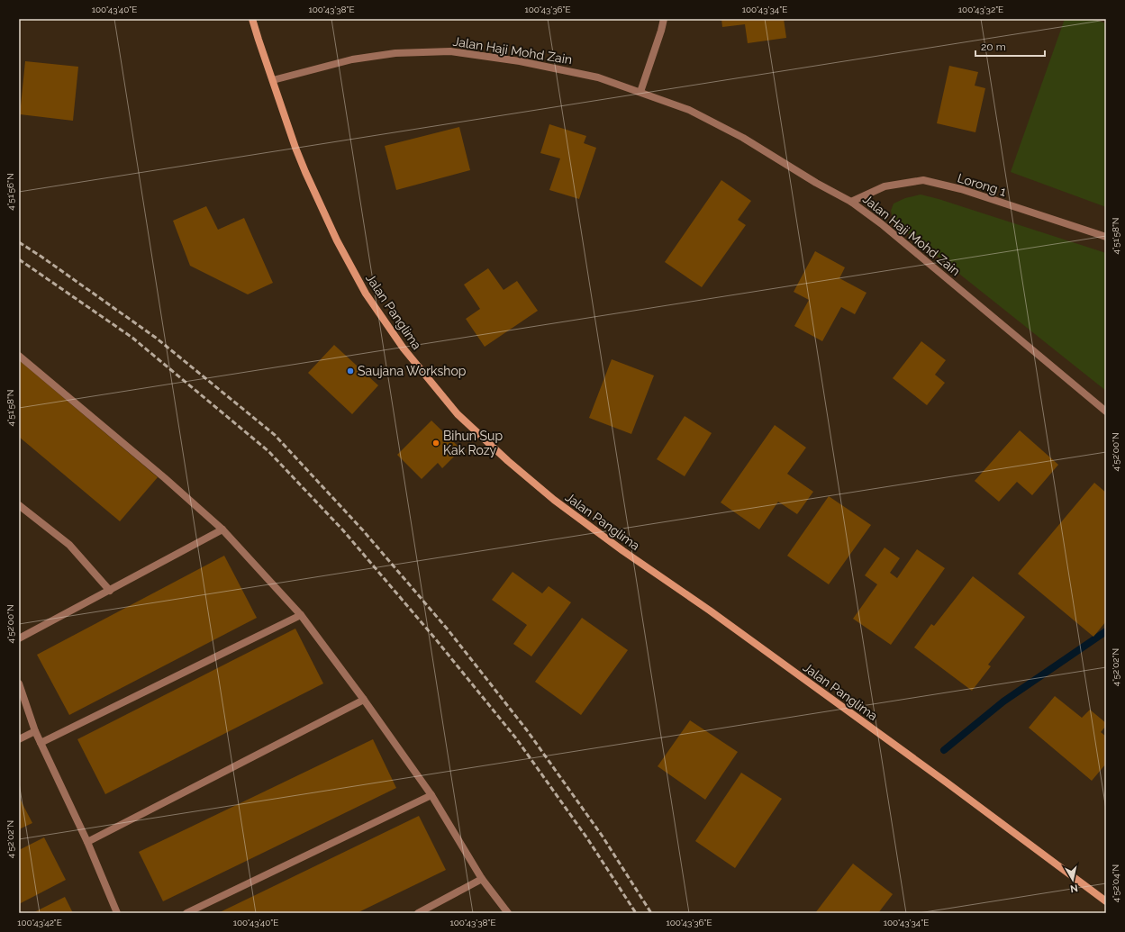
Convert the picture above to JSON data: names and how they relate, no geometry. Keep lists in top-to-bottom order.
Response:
{
  "streets": {
    "main road": ["Jalan Panglima"],
    "street": ["Jalan Haji Mohd Zain", "Lorong 1"]
  },
  "crossings": [
    ["Jalan Haji Mohd Zain", "Lorong 1"],
    ["Jalan Haji Mohd Zain", "Jalan Panglima"]
  ],
  "places": ["Saujana Workshop", "Bihun Sup Kak Rozy"],
  "scale_bar": "20 m",
  "north": "bottom",
  "coordinates": [
    "100°43'40\"E",
    "100°43'38\"E",
    "100°43'36\"E",
    "100°43'34\"E",
    "100°43'32\"E",
    "4°51'56\"N",
    "4°51'58\"N",
    "4°52'00\"N",
    "4°52'02\"N",
    "4°52'04\"N",
    "100°43'42\"E"
  ]
}
